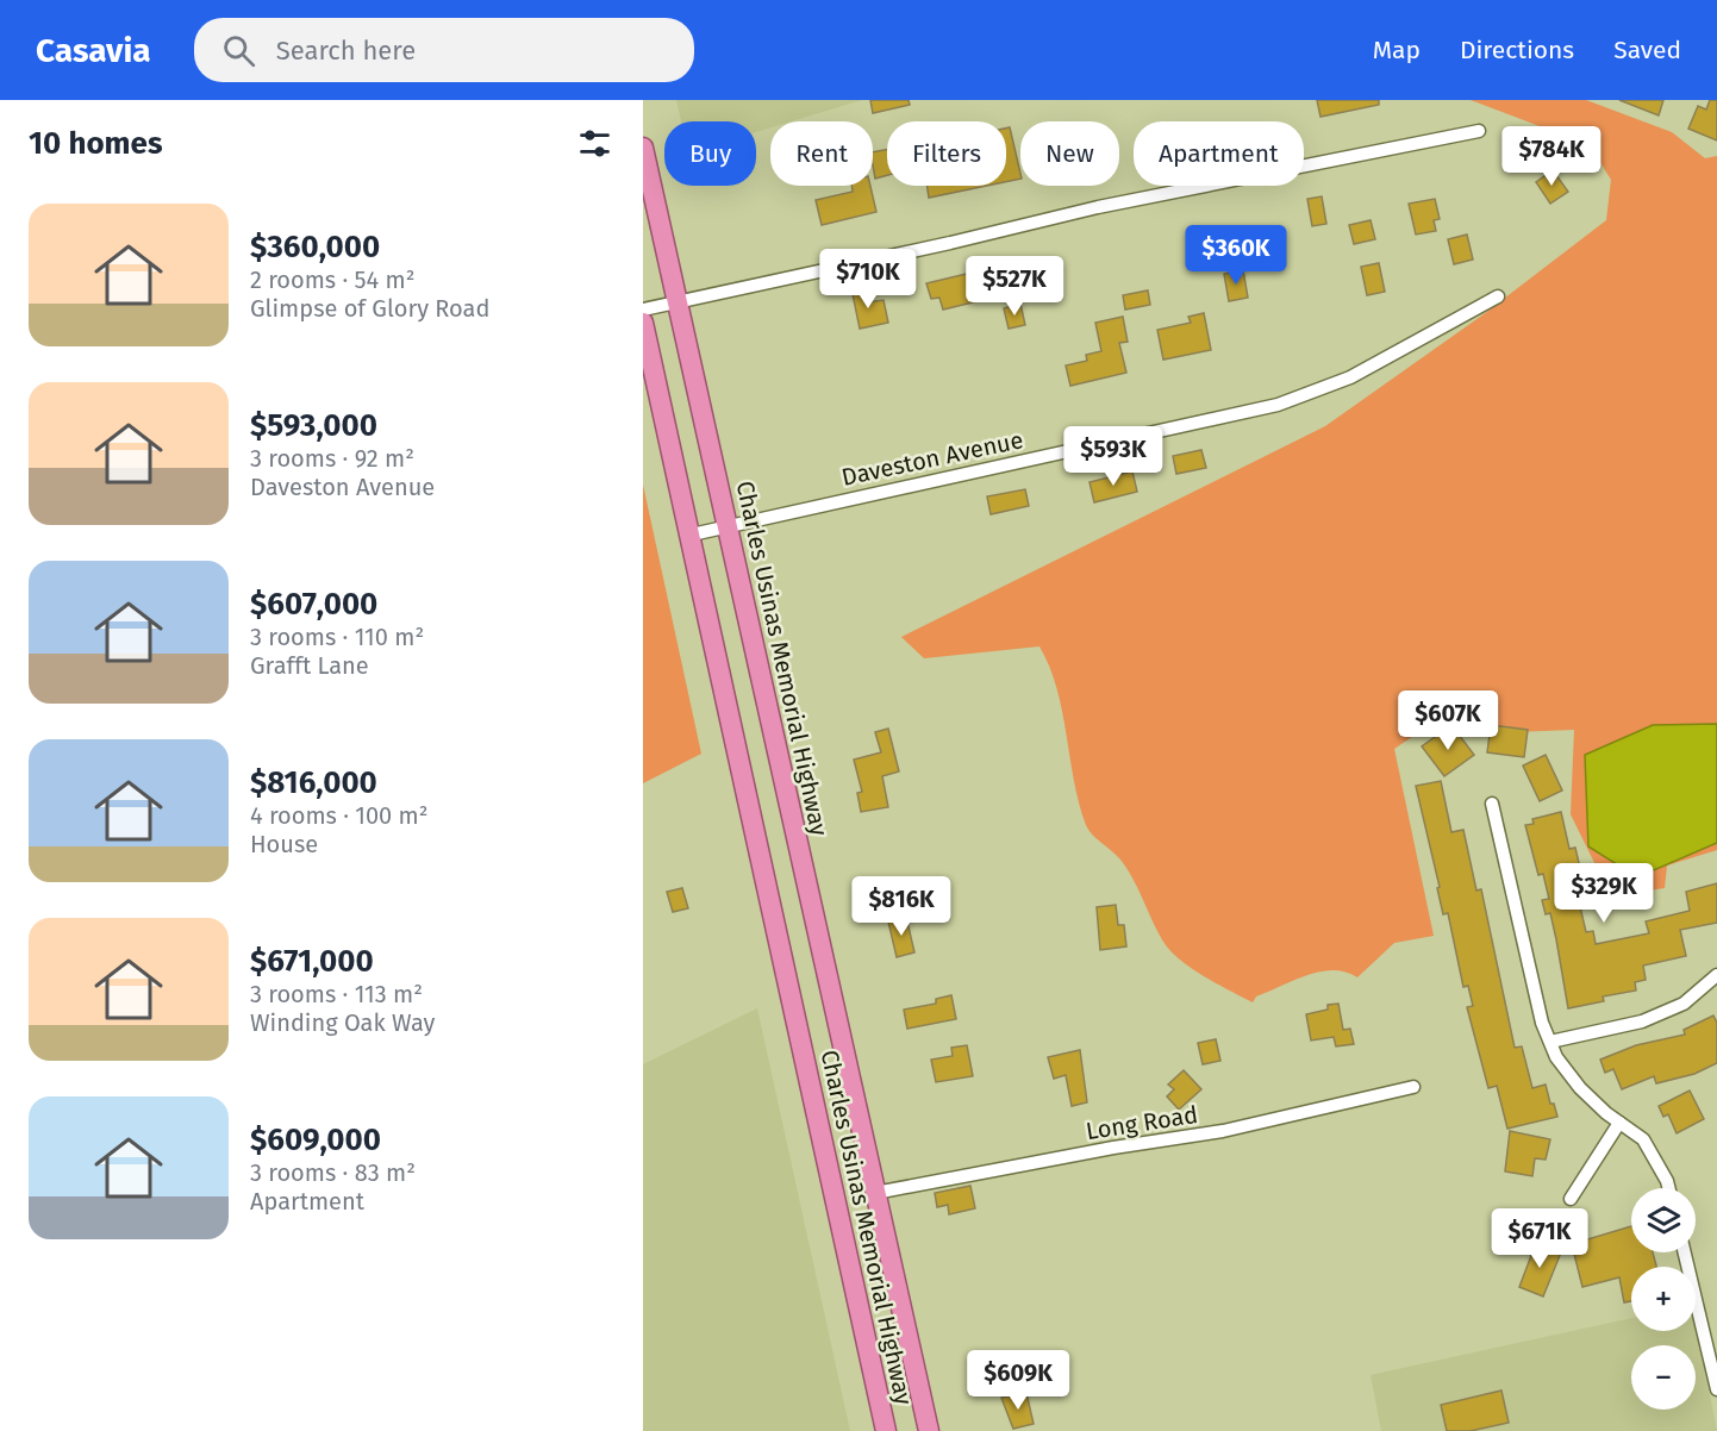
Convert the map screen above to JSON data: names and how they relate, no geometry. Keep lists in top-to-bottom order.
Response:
{
  "streets": {
    "highway": ["Charles Usinas Memorial Highway"],
    "street": ["Daveston Avenue", "Long Road"]
  },
  "crossings": [
    ["Daveston Avenue", "Charles Usinas Memorial Highway"],
    ["Charles Usinas Memorial Highway", "Long Road"]
  ],
  "page": {
    "header": "Casavia",
    "search": "Search here",
    "nav": ["Map", "Directions", "Saved"],
    "heading": "10 homes",
    "chip": [
      "Buy",
      "Rent",
      "Filters",
      "New",
      "Apartment"
    ],
    "price": [
      "$784K",
      "$360K",
      "$710K",
      "$527K",
      "$593K",
      "$607K",
      "$329K",
      "$816K",
      "$671K",
      "$609K"
    ],
    "list": [
      {
        "name": "$360,000",
        "note": "2 rooms · 54 m² · Glimpse of Glory Road"
      },
      {
        "name": "$593,000",
        "note": "3 rooms · 92 m² · Daveston Avenue"
      },
      {
        "name": "$607,000",
        "note": "3 rooms · 110 m² · Grafft Lane"
      },
      {
        "name": "$816,000",
        "note": "4 rooms · 100 m² · House"
      },
      {
        "name": "$671,000",
        "note": "3 rooms · 113 m² · Winding Oak Way"
      },
      {
        "name": "$609,000",
        "note": "3 rooms · 83 m² · Apartment"
      }
    ],
    "map_buttons": ["+", "−"]
  }
}
